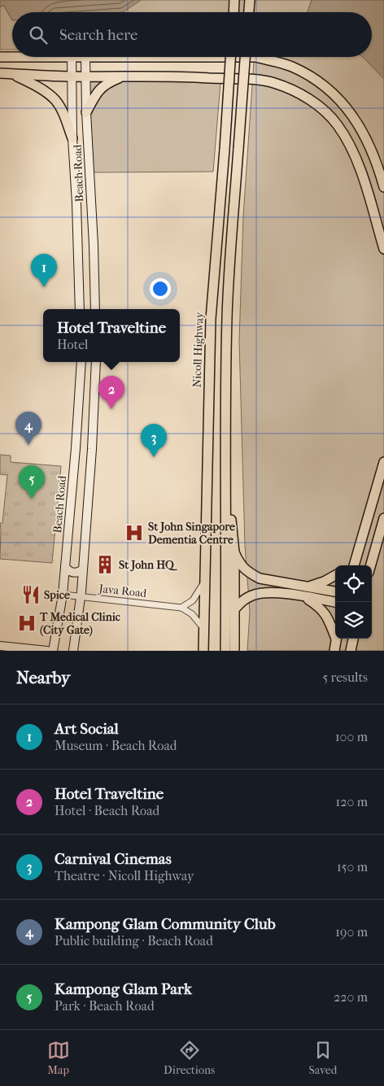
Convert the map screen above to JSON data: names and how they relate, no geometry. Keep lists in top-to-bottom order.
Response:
{
  "streets": {
    "main road": ["Beach Road", "Nicoll Highway"],
    "street": ["Java Road"]
  },
  "crossings": [
    ["Beach Road", "Java Road"]
  ],
  "places": {
    "hospital": ["St John Singapore Dementia Centre", "T Medical Clinic (City Gate)"],
    "building": ["St John HQ"],
    "restaurant": ["Spice"]
  },
  "page": {
    "search": "Search here",
    "pins": [
      "1",
      "2",
      "4",
      "3",
      "5"
    ],
    "popup": ["Hotel Traveltine", "Hotel"],
    "heading": ["Nearby", "5 results"],
    "list": [
      {
        "mark": "1",
        "name": "Art Social",
        "note": "Museum · Beach Road",
        "value": "100 m"
      },
      {
        "mark": "2",
        "name": "Hotel Traveltine",
        "note": "Hotel · Beach Road",
        "value": "120 m"
      },
      {
        "mark": "3",
        "name": "Carnival Cinemas",
        "note": "Theatre · Nicoll Highway",
        "value": "150 m"
      },
      {
        "mark": "4",
        "name": "Kampong Glam Community Club",
        "note": "Public building · Beach Road",
        "value": "190 m"
      },
      {
        "mark": "5",
        "name": "Kampong Glam Park",
        "note": "Park · Beach Road",
        "value": "220 m"
      }
    ],
    "nav": ["Map", "Directions", "Saved"]
  }
}
